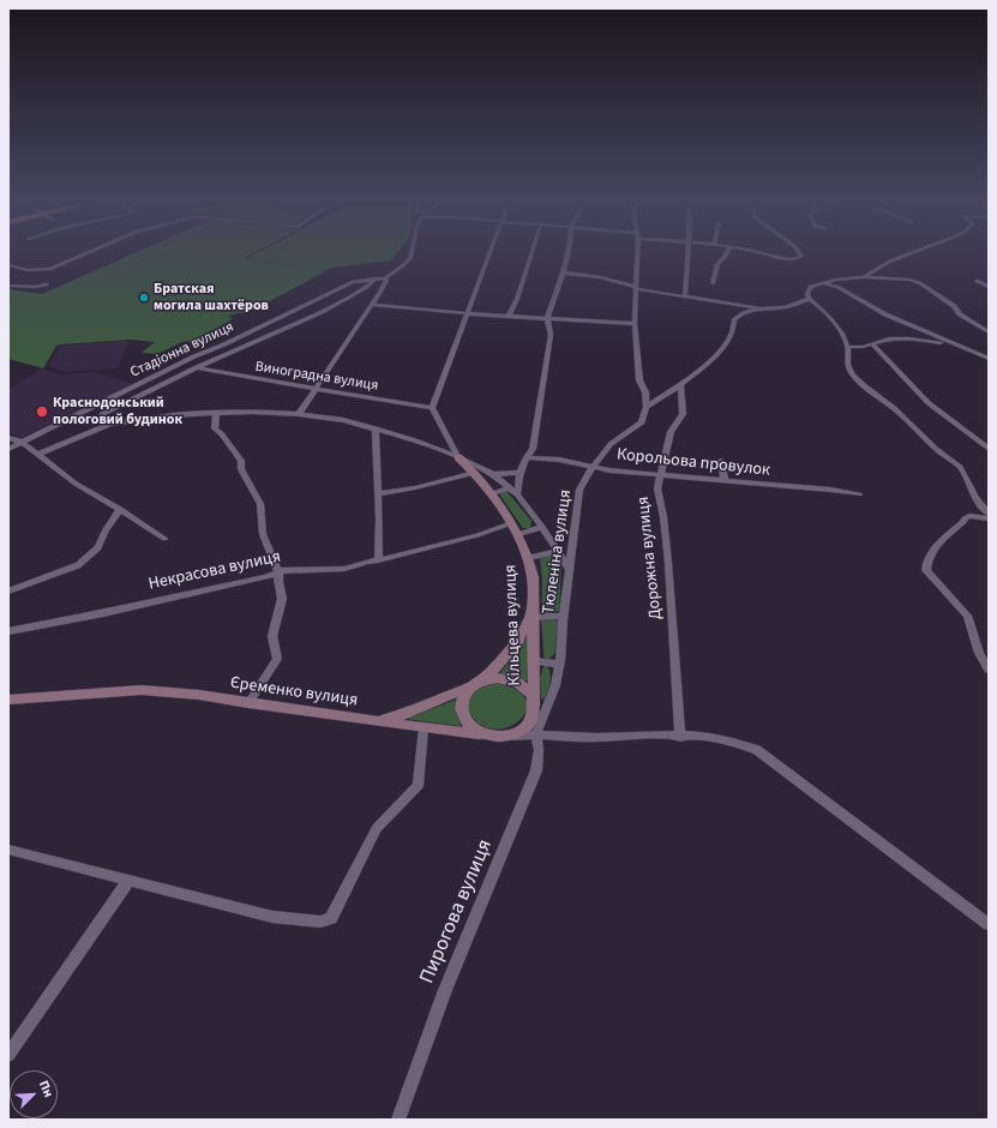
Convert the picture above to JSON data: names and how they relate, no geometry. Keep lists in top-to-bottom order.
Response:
{
  "streets": {
    "street": [
      "Стадіонна вулиця",
      "Виноградна вулиця",
      "Корольова провулок",
      "Тюленіна вулиця",
      "Дорожна вулиця",
      "Некрасова вулиця",
      "Кільцева вулиця",
      "Єременко вулиця",
      "Пирогова вулиця"
    ]
  },
  "crossings": [
    ["Стадіонна вулиця", "Виноградна вулиця"],
    ["Стадіонна вулиця", "Кільцева вулиця"],
    ["Корольова провулок", "Тюленіна вулиця"],
    ["Корольова провулок", "Дорожна вулиця"],
    ["Тюленіна вулиця", "Пирогова вулиця"],
    ["Некрасова вулиця", "Кільцева вулиця"],
    ["Кільцева вулиця", "Єременко вулиця"],
    ["Кільцева вулиця", "Пирогова вулиця"],
    ["Єременко вулиця", "Пирогова вулиця"]
  ],
  "places": ["Братская могила шахтёров", "Краснодонський пологовий будинок"],
  "north": "top right"
}
